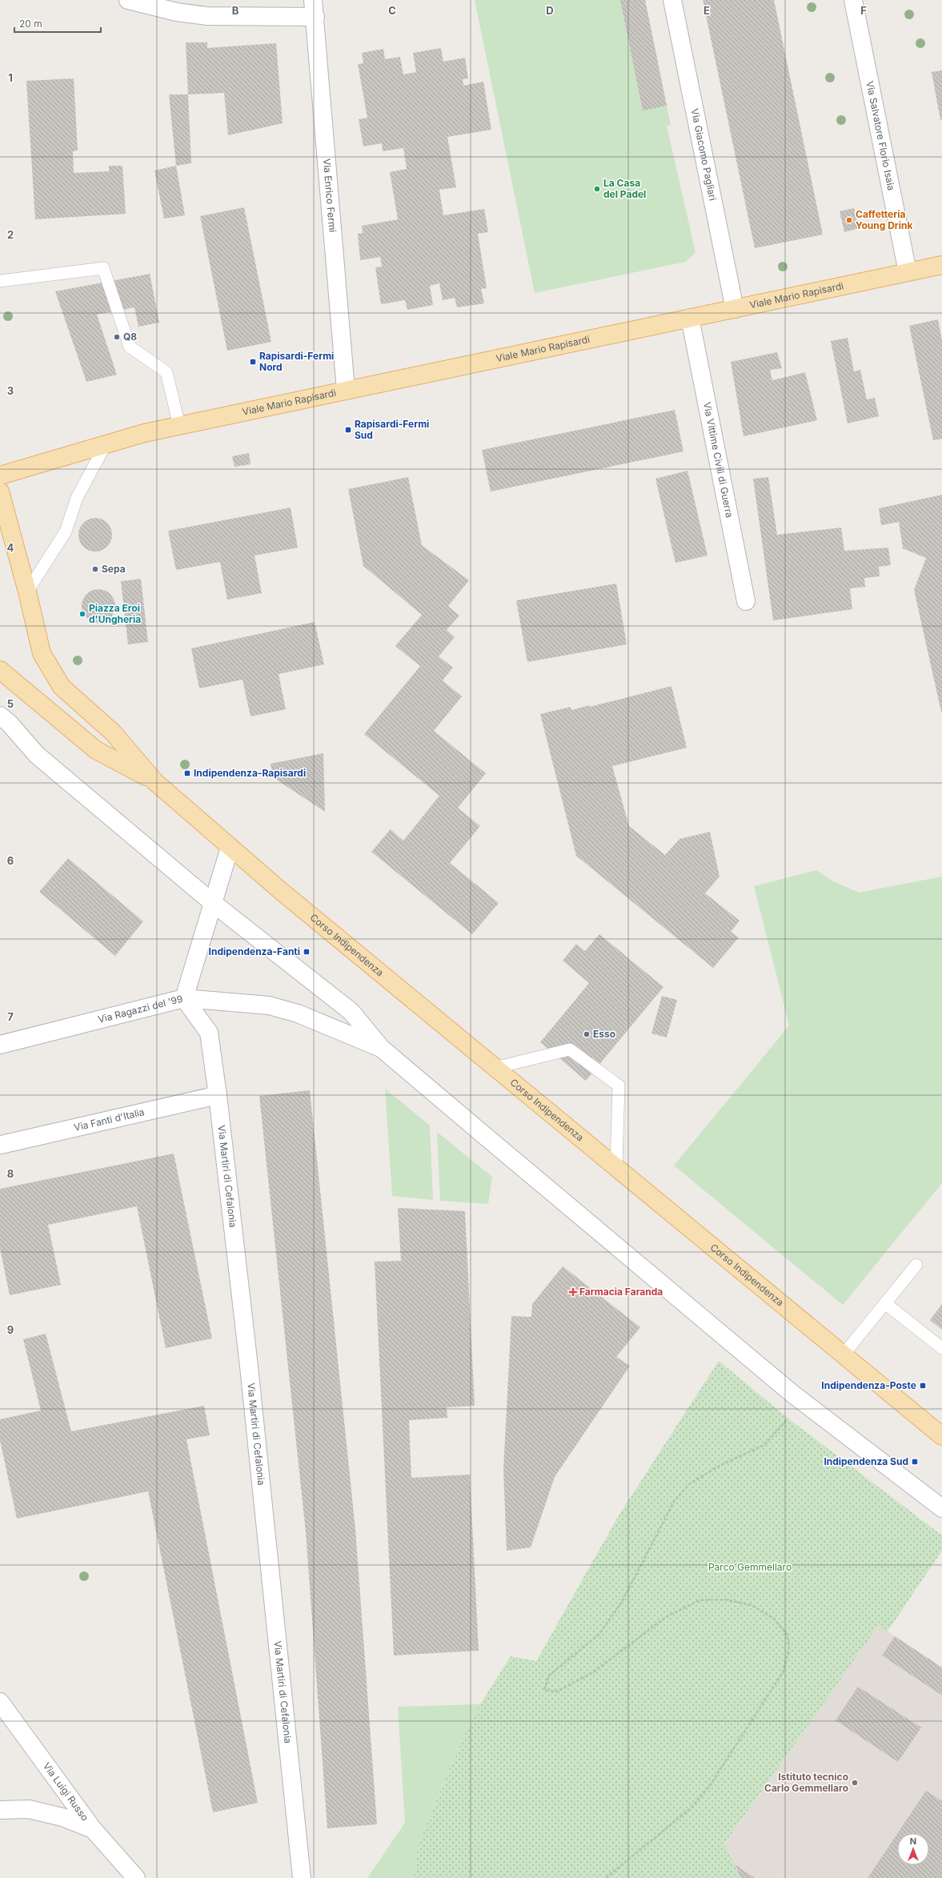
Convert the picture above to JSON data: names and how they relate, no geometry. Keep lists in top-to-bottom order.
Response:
{
  "streets": {
    "main road": ["Viale Mario Rapisardi", "Corso Indipendenza"],
    "street": [
      "Via Salvatore Florio Isaia",
      "Via Giacomo Pagliari",
      "Via Enrico Fermi",
      "Via Vittime Civili di Guerra",
      "Via Ragazzi del '99",
      "Via Fanti d'Italia",
      "Via Martiri di Cefalonia",
      "Via Luigi Russo"
    ]
  },
  "crossings": [
    ["Via Salvatore Florio Isaia", "Viale Mario Rapisardi"],
    ["Via Giacomo Pagliari", "Viale Mario Rapisardi"],
    ["Via Enrico Fermi", "Viale Mario Rapisardi"],
    ["Viale Mario Rapisardi", "Via Vittime Civili di Guerra"],
    ["Corso Indipendenza", "Via Ragazzi del '99"],
    ["Via Ragazzi del '99", "Via Martiri di Cefalonia"],
    ["Via Fanti d'Italia", "Via Martiri di Cefalonia"]
  ],
  "parks": ["Parco Gemmellaro"],
  "places": {
    "other": [
      "La Casa del Padel",
      "Caffetteria Young Drink",
      "Q8",
      "Sepa",
      "Piazza Eroi d'Ungheria",
      "Esso",
      "Istituto tecnico Carlo Gemmellaro"
    ],
    "transit": [
      "Rapisardi-Fermi Nord",
      "Rapisardi-Fermi Sud",
      "Indipendenza-Rapisardi",
      "Indipendenza-Fanti",
      "Indipendenza-Poste",
      "Indipendenza Sud"
    ],
    "health": ["Farmacia Faranda"]
  },
  "scale_bar": "20 m",
  "north": "top",
  "grid": {
    "columns": [
      "B",
      "C",
      "D",
      "E",
      "F"
    ],
    "rows": [
      "1",
      "2",
      "3",
      "4",
      "5",
      "6",
      "7",
      "8",
      "9"
    ]
  }
}
